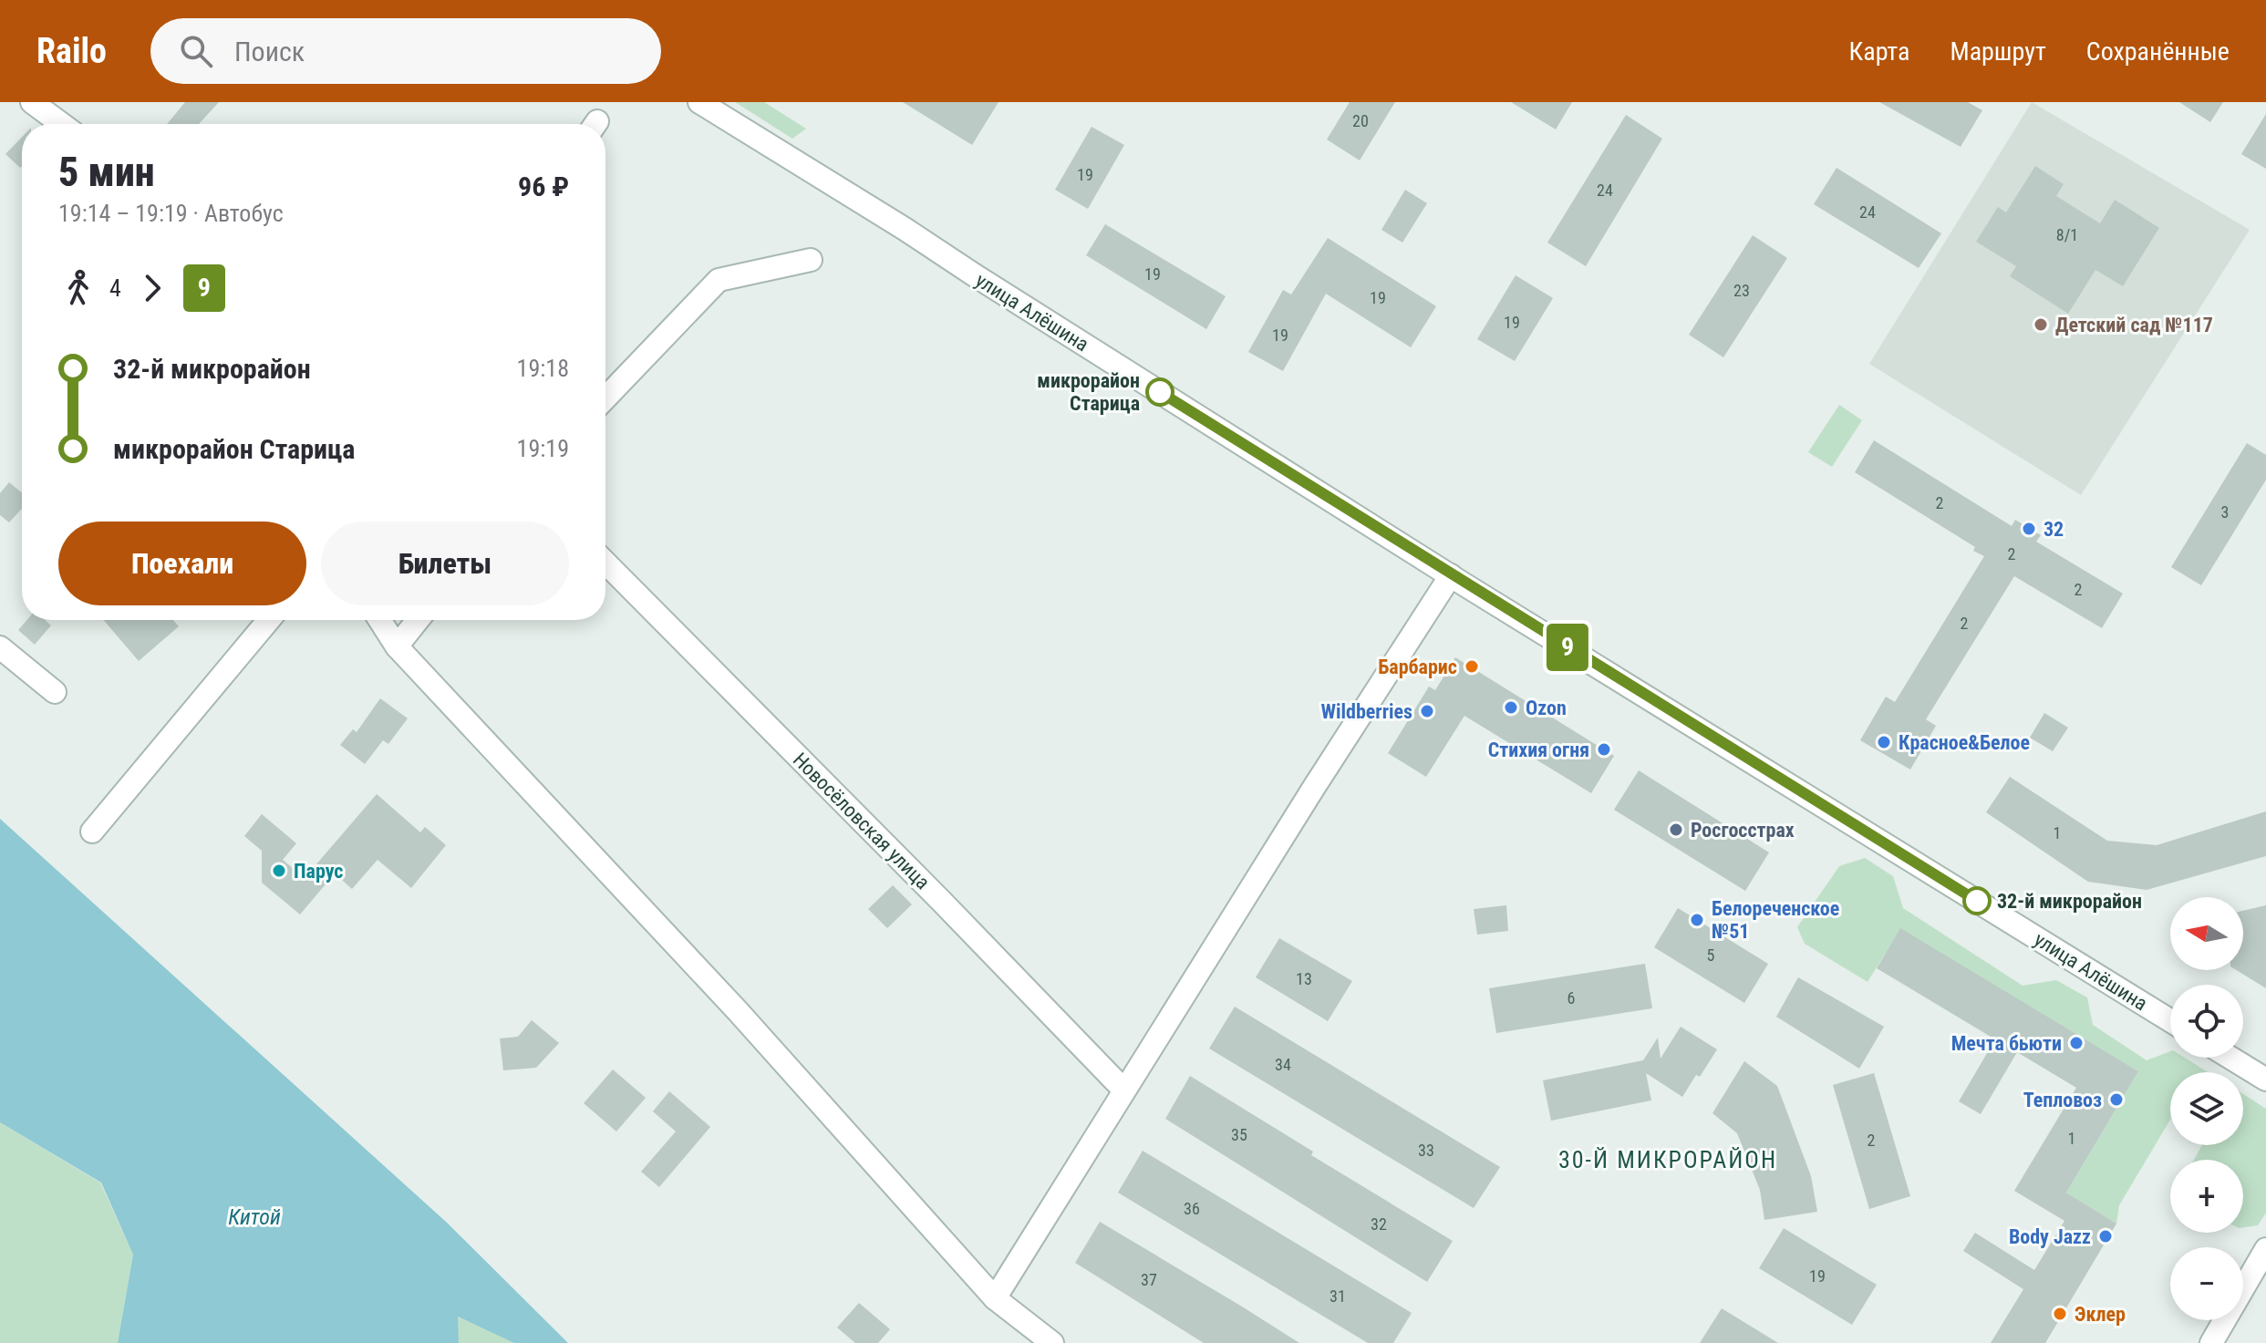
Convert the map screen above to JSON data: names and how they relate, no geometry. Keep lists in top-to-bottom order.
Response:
{
  "streets": {
    "street": ["улица Алёшина", "Новосёловская улица"]
  },
  "districts": ["30-Й МИКРОРАЙОН"],
  "water": ["Китой"],
  "places": [
    "Детский сад №117",
    "микрорайон Старица",
    "32",
    "Барбарис",
    "Ozon",
    "Wildberries",
    "Красное&Белое",
    "Стихия огня",
    "Росгосстрах",
    "Парус",
    "32-й микрорайон",
    "Белореченское №51",
    "Мечта бьюти",
    "Тепловоз",
    "Body Jazz",
    "Эклер"
  ],
  "lines": ["bus line 9"],
  "house_numbers": [
    "20",
    "19",
    "24",
    "24",
    "8/1",
    "19",
    "23",
    "19",
    "19",
    "19",
    "2",
    "3",
    "2",
    "2",
    "2",
    "1",
    "5",
    "13",
    "6",
    "34",
    "35",
    "1",
    "2",
    "33",
    "36",
    "32",
    "19",
    "37",
    "31"
  ],
  "north": "left",
  "page": {
    "header": "Railo",
    "search": "Поиск",
    "nav": ["Карта", "Маршрут", "Сохранённые"],
    "on_map": "9",
    "heading": ["5 мин", "19:14 – 19:19 · Автобус", "96 ₽"],
    "legs": ["4", "9"],
    "list": [
      {
        "name": "32-й микрорайон",
        "value": "19:18"
      },
      {
        "name": "микрорайон Старица",
        "value": "19:19"
      }
    ],
    "buttons": ["Поехали", "Билеты"],
    "map_buttons": ["+", "−"]
  }
}
